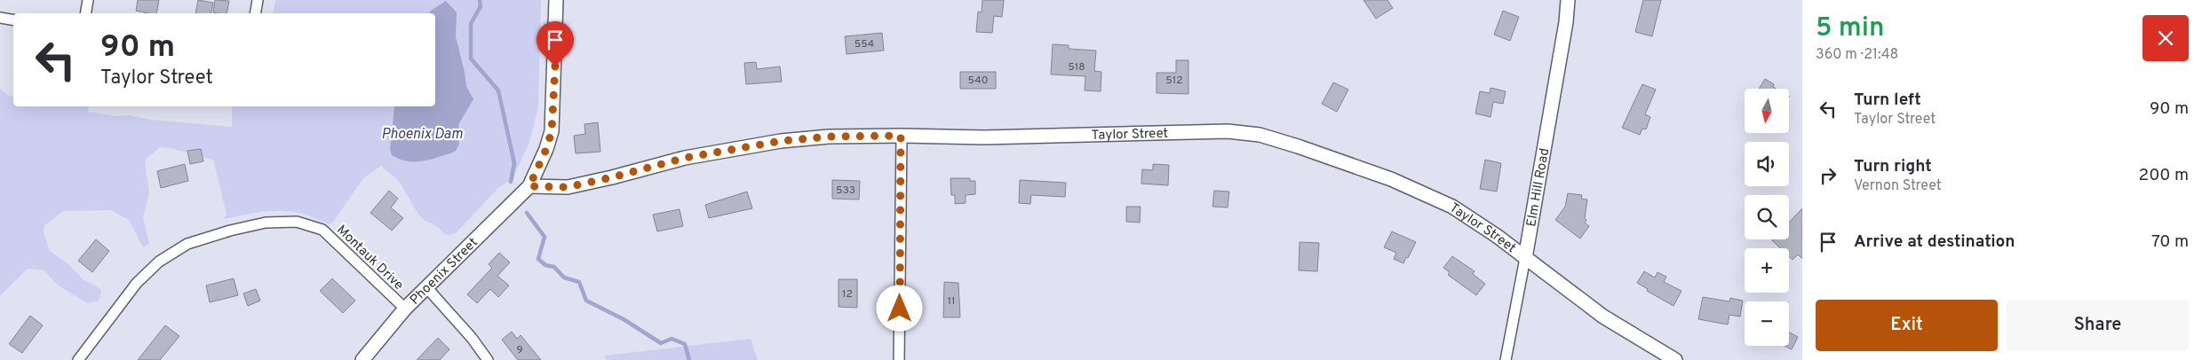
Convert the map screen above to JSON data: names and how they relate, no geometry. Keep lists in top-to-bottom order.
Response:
{
  "streets": {
    "street": [
      "Taylor Street",
      "Elm Hill Road",
      "Montauk Drive",
      "Phoenix Street"
    ]
  },
  "crossings": [
    ["Taylor Street", "Elm Hill Road"],
    ["Taylor Street", "Phoenix Street"],
    ["Montauk Drive", "Phoenix Street"]
  ],
  "water": ["Phoenix Dam"],
  "house_numbers": [
    "554",
    "518",
    "540",
    "512",
    "533",
    "12",
    "11",
    "9"
  ],
  "north": "bottom",
  "page": {
    "heading": ["5 min", "360 m · 21:48"],
    "turn": ["90 m", "Taylor Street"],
    "list": [
      {
        "name": "Turn left",
        "note": "Taylor Street",
        "value": "90 m"
      },
      {
        "name": "Turn right",
        "note": "Vernon Street",
        "value": "200 m"
      },
      {
        "name": "Arrive at destination",
        "value": "70 m"
      }
    ],
    "map_buttons": ["+", "−"],
    "buttons": ["Exit", "Share"]
  }
}
